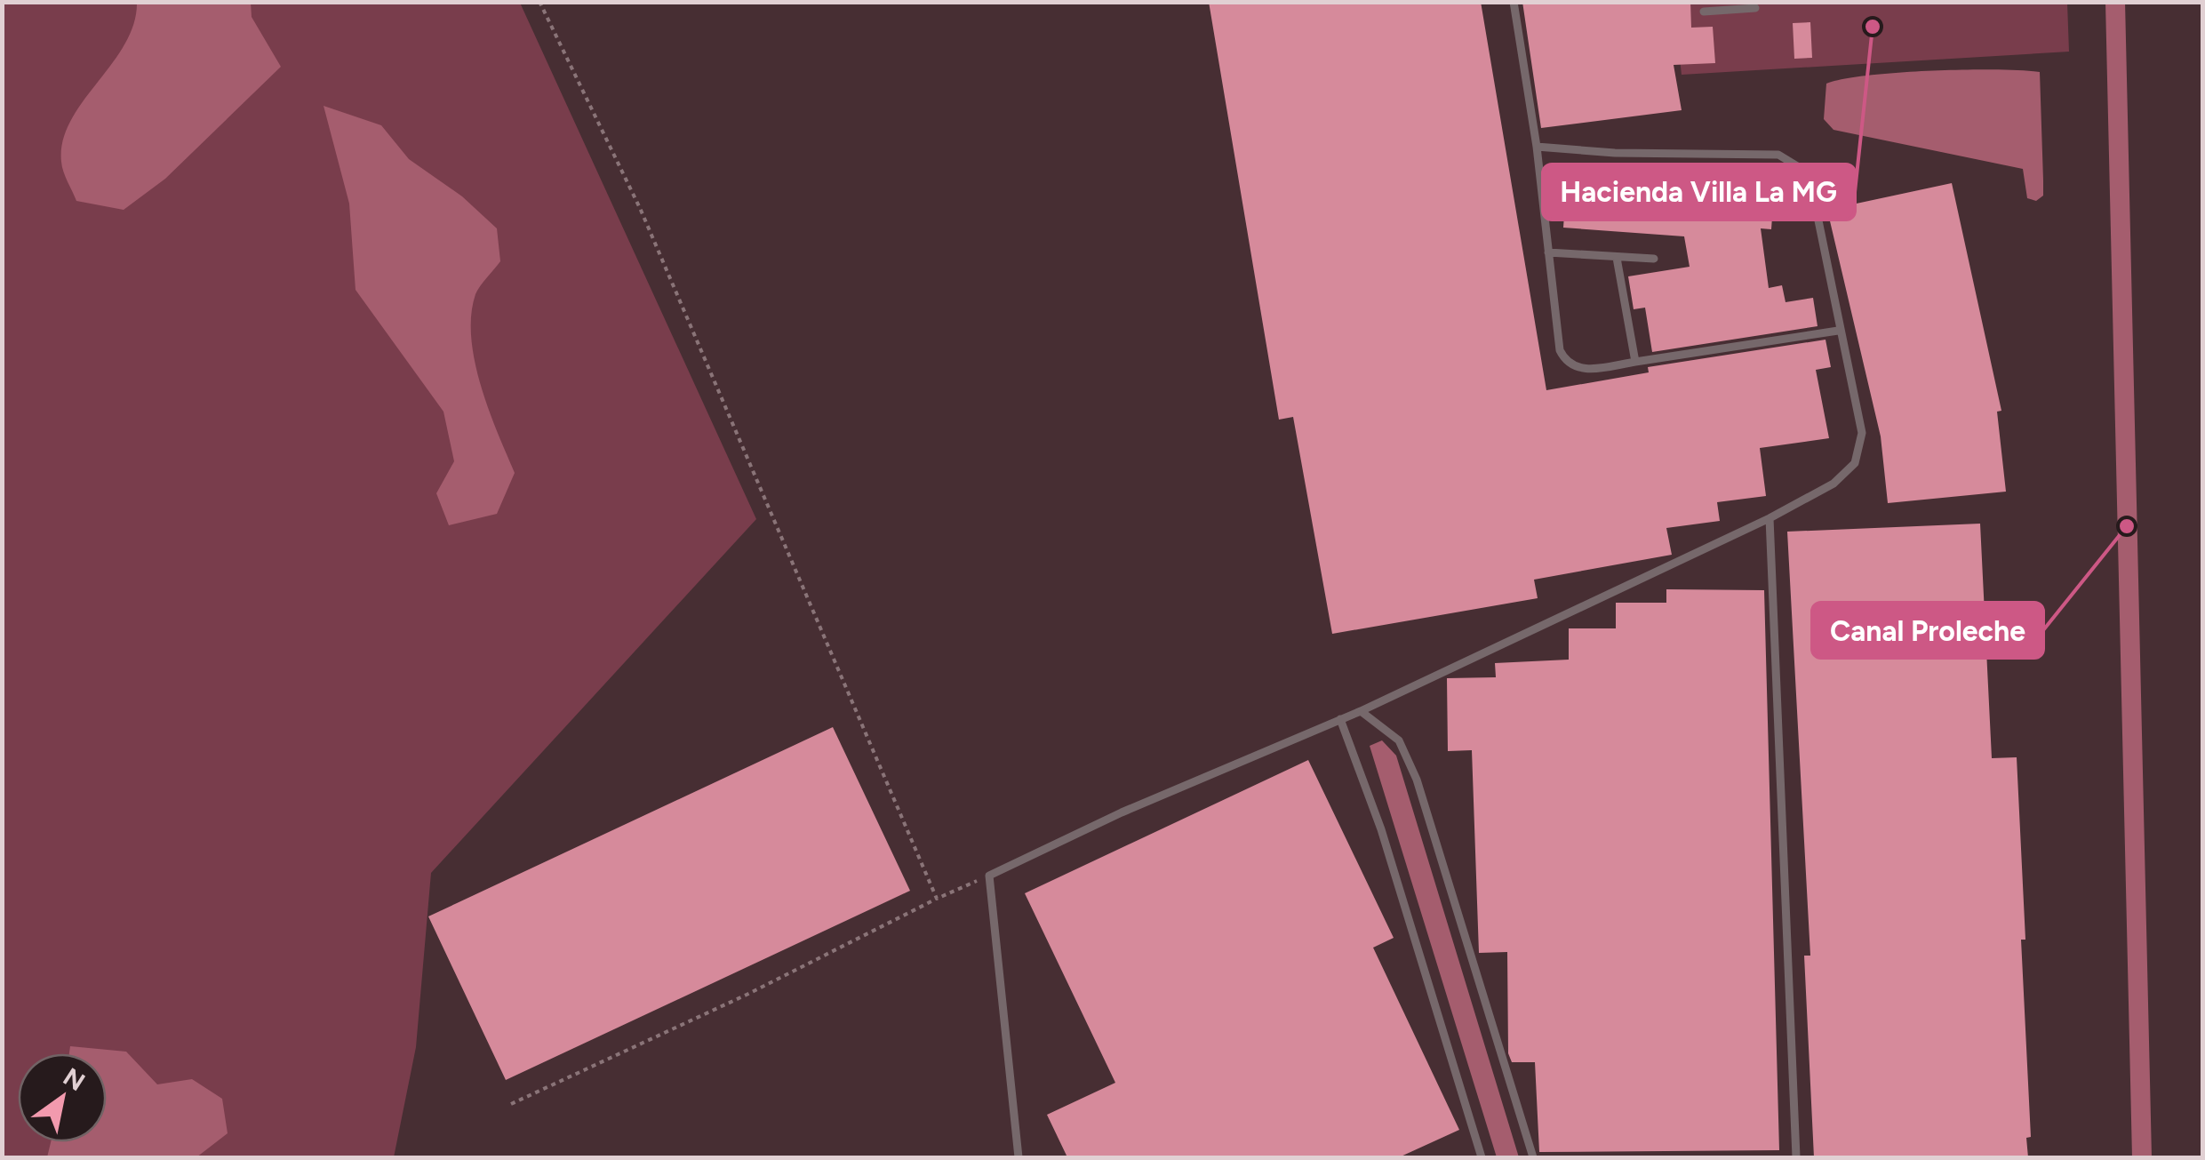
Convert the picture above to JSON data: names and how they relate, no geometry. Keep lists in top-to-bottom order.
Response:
{
  "places": ["Hacienda Villa La MG", "Canal Proleche"],
  "north": "top right"
}
